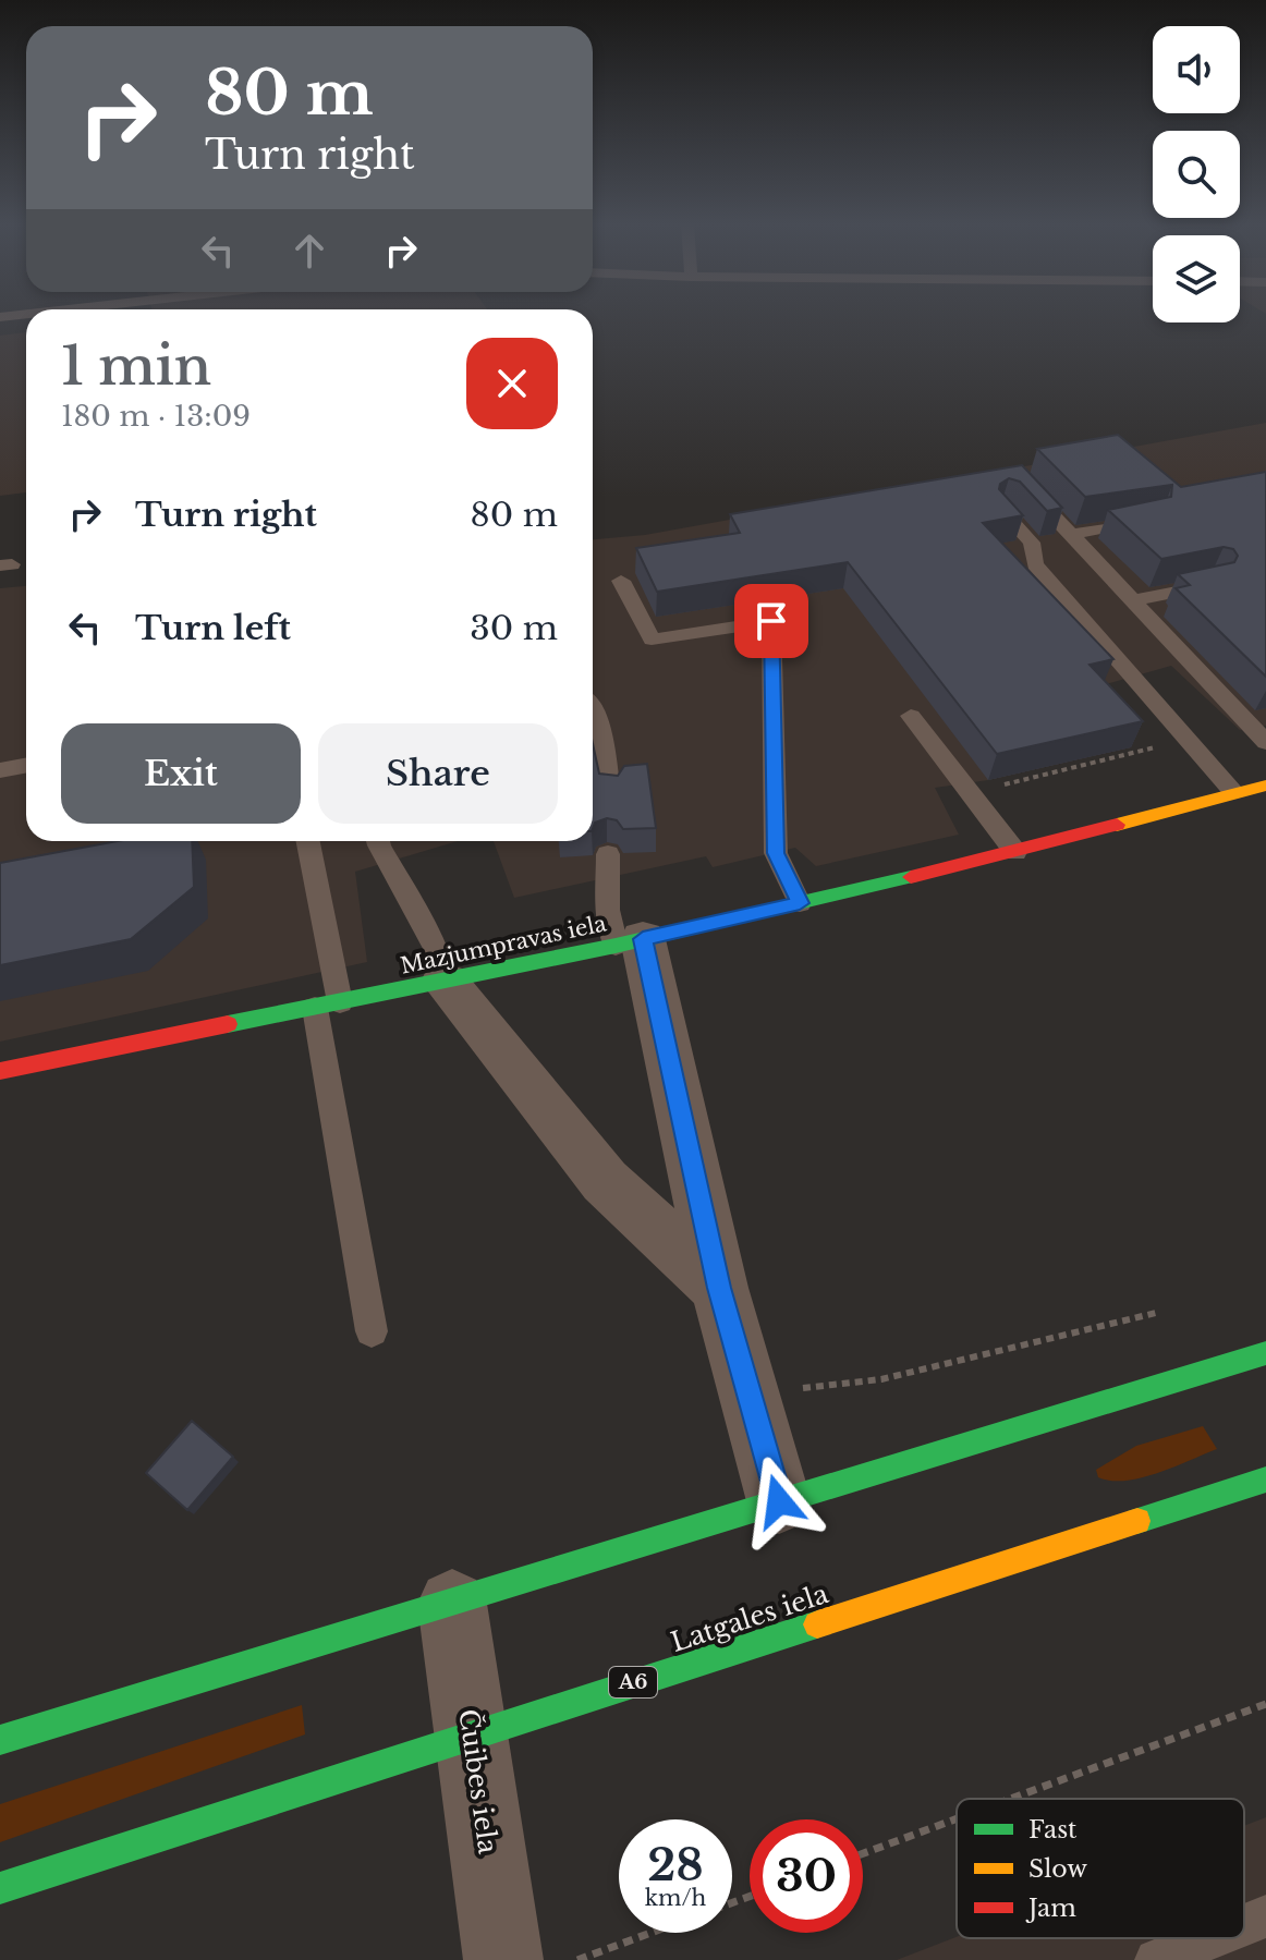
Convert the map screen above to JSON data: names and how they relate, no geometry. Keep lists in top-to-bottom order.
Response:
{
  "streets": {
    "main road": ["Mazjumpravas iela", "Latgales iela", "A6"],
    "street": ["Čuibes iela"]
  },
  "crossings": [
    ["Latgales iela", "Čuibes iela"]
  ],
  "legend": ["Fast", "Slow", "Jam"],
  "page": {
    "turn": ["80 m", "Turn right"],
    "heading": ["1 min", "180 m · 13:09"],
    "list": [
      {
        "name": "Turn right",
        "value": "80 m"
      },
      {
        "name": "Turn left",
        "value": "30 m"
      }
    ],
    "buttons": ["Exit", "Share"],
    "speed": "28 km/h",
    "limit": "30"
  }
}
